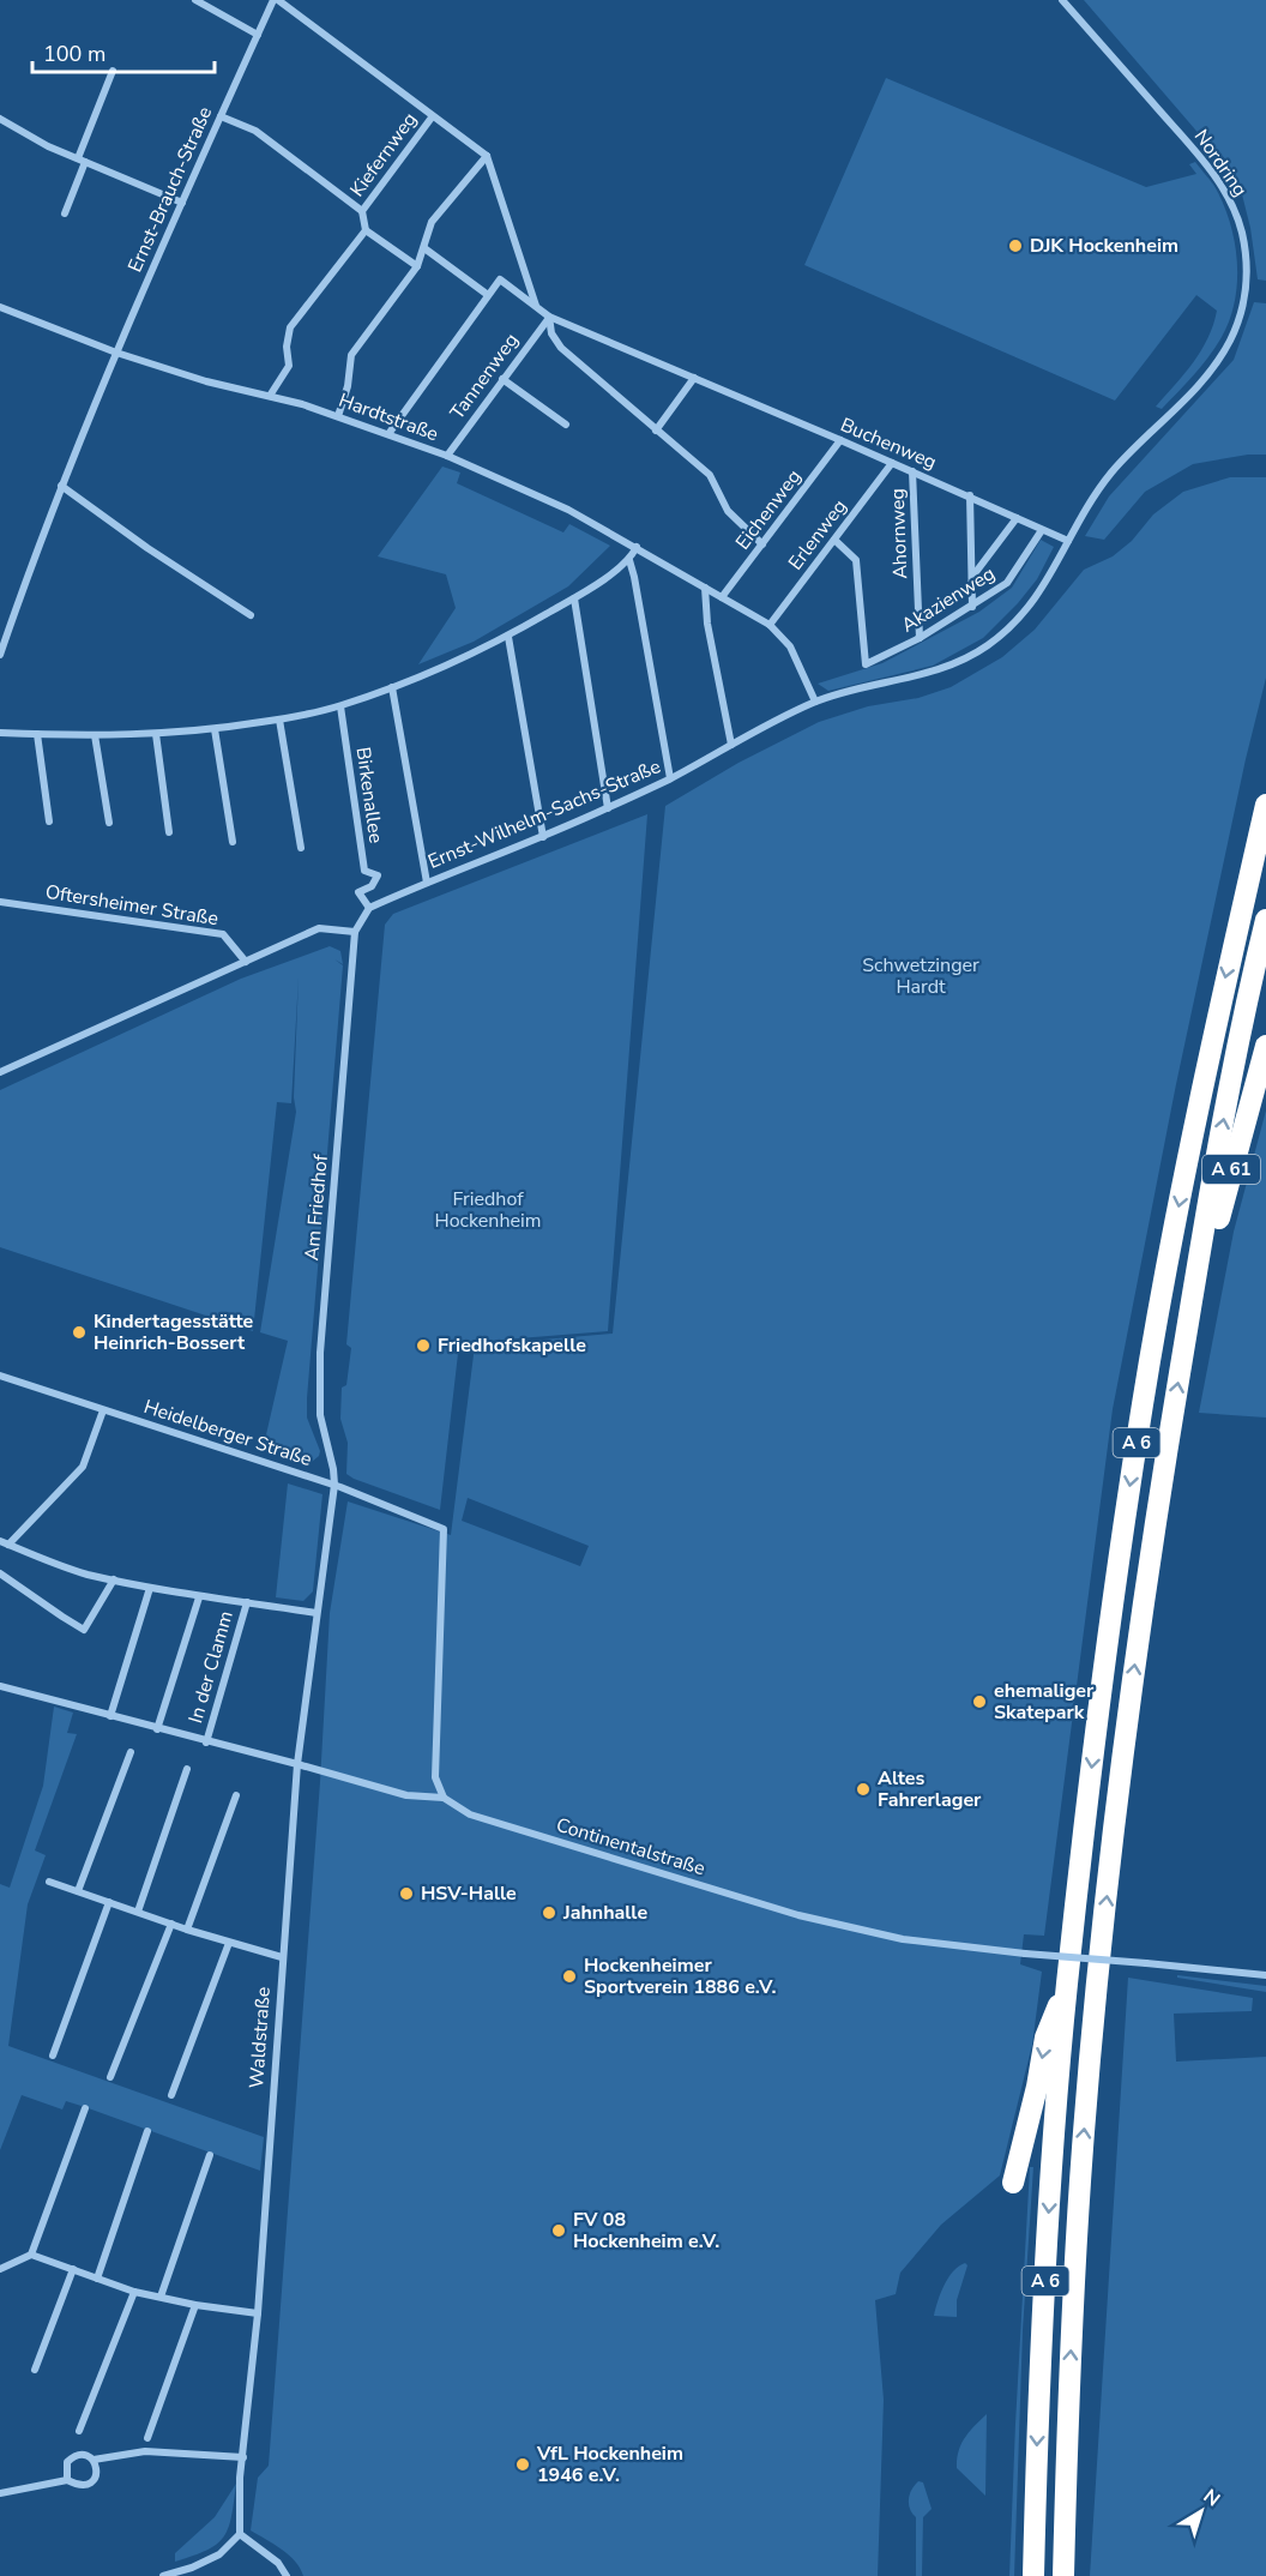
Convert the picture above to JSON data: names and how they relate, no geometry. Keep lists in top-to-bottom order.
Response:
{
  "streets": {
    "highway": ["A 61", "A 6"],
    "street": [
      "Kiefernweg",
      "Nordring",
      "Ernst-Brauch-Straße",
      "Tannenweg",
      "Hardtstraße",
      "Buchenweg",
      "Eichenweg",
      "Ahornweg",
      "Erlenweg",
      "Akazienweg",
      "Birkenallee",
      "Ernst-Wilhelm-Sachs-Straße",
      "Oftersheimer Straße",
      "Am Friedhof",
      "Heidelberger Straße",
      "In der Clamm",
      "Continentalstraße",
      "Waldstraße"
    ]
  },
  "crossings": [
    ["Kiefernweg", "Ernst-Brauch-Straße"],
    ["Kiefernweg", "Hardtstraße"],
    ["Nordring", "Buchenweg"],
    ["Nordring", "Ernst-Wilhelm-Sachs-Straße"],
    ["Ernst-Brauch-Straße", "Hardtstraße"],
    ["Tannenweg", "Hardtstraße"],
    ["Tannenweg", "Buchenweg"],
    ["Buchenweg", "Eichenweg"],
    ["Buchenweg", "Ahornweg"],
    ["Buchenweg", "Erlenweg"],
    ["Buchenweg", "Akazienweg"],
    ["Buchenweg", "Ernst-Wilhelm-Sachs-Straße"],
    ["Ahornweg", "Akazienweg"],
    ["Erlenweg", "Akazienweg"],
    ["Birkenallee", "Ernst-Wilhelm-Sachs-Straße"],
    ["A 61", "A 6"],
    ["Am Friedhof", "Heidelberger Straße"],
    ["Am Friedhof", "Waldstraße"],
    ["Heidelberger Straße", "In der Clamm"],
    ["Heidelberger Straße", "Continentalstraße"],
    ["Heidelberger Straße", "Waldstraße"],
    ["In der Clamm", "Continentalstraße"],
    ["In der Clamm", "Waldstraße"],
    ["Continentalstraße", "Waldstraße"]
  ],
  "parks": ["Schwetzinger Hardt", "Friedhof Hockenheim"],
  "places": [
    "DJK Hockenheim",
    "Kindertagesstätte Heinrich-Bossert",
    "Friedhofskapelle",
    "ehemaliger Skatepark",
    "Altes Fahrerlager",
    "HSV-Halle",
    "Jahnhalle",
    "Hockenheimer Sportverein 1886 e.V.",
    "FV 08 Hockenheim e.V.",
    "VfL Hockenheim 1946 e.V."
  ],
  "scale_bar": "100 m",
  "north": "top right"
}
